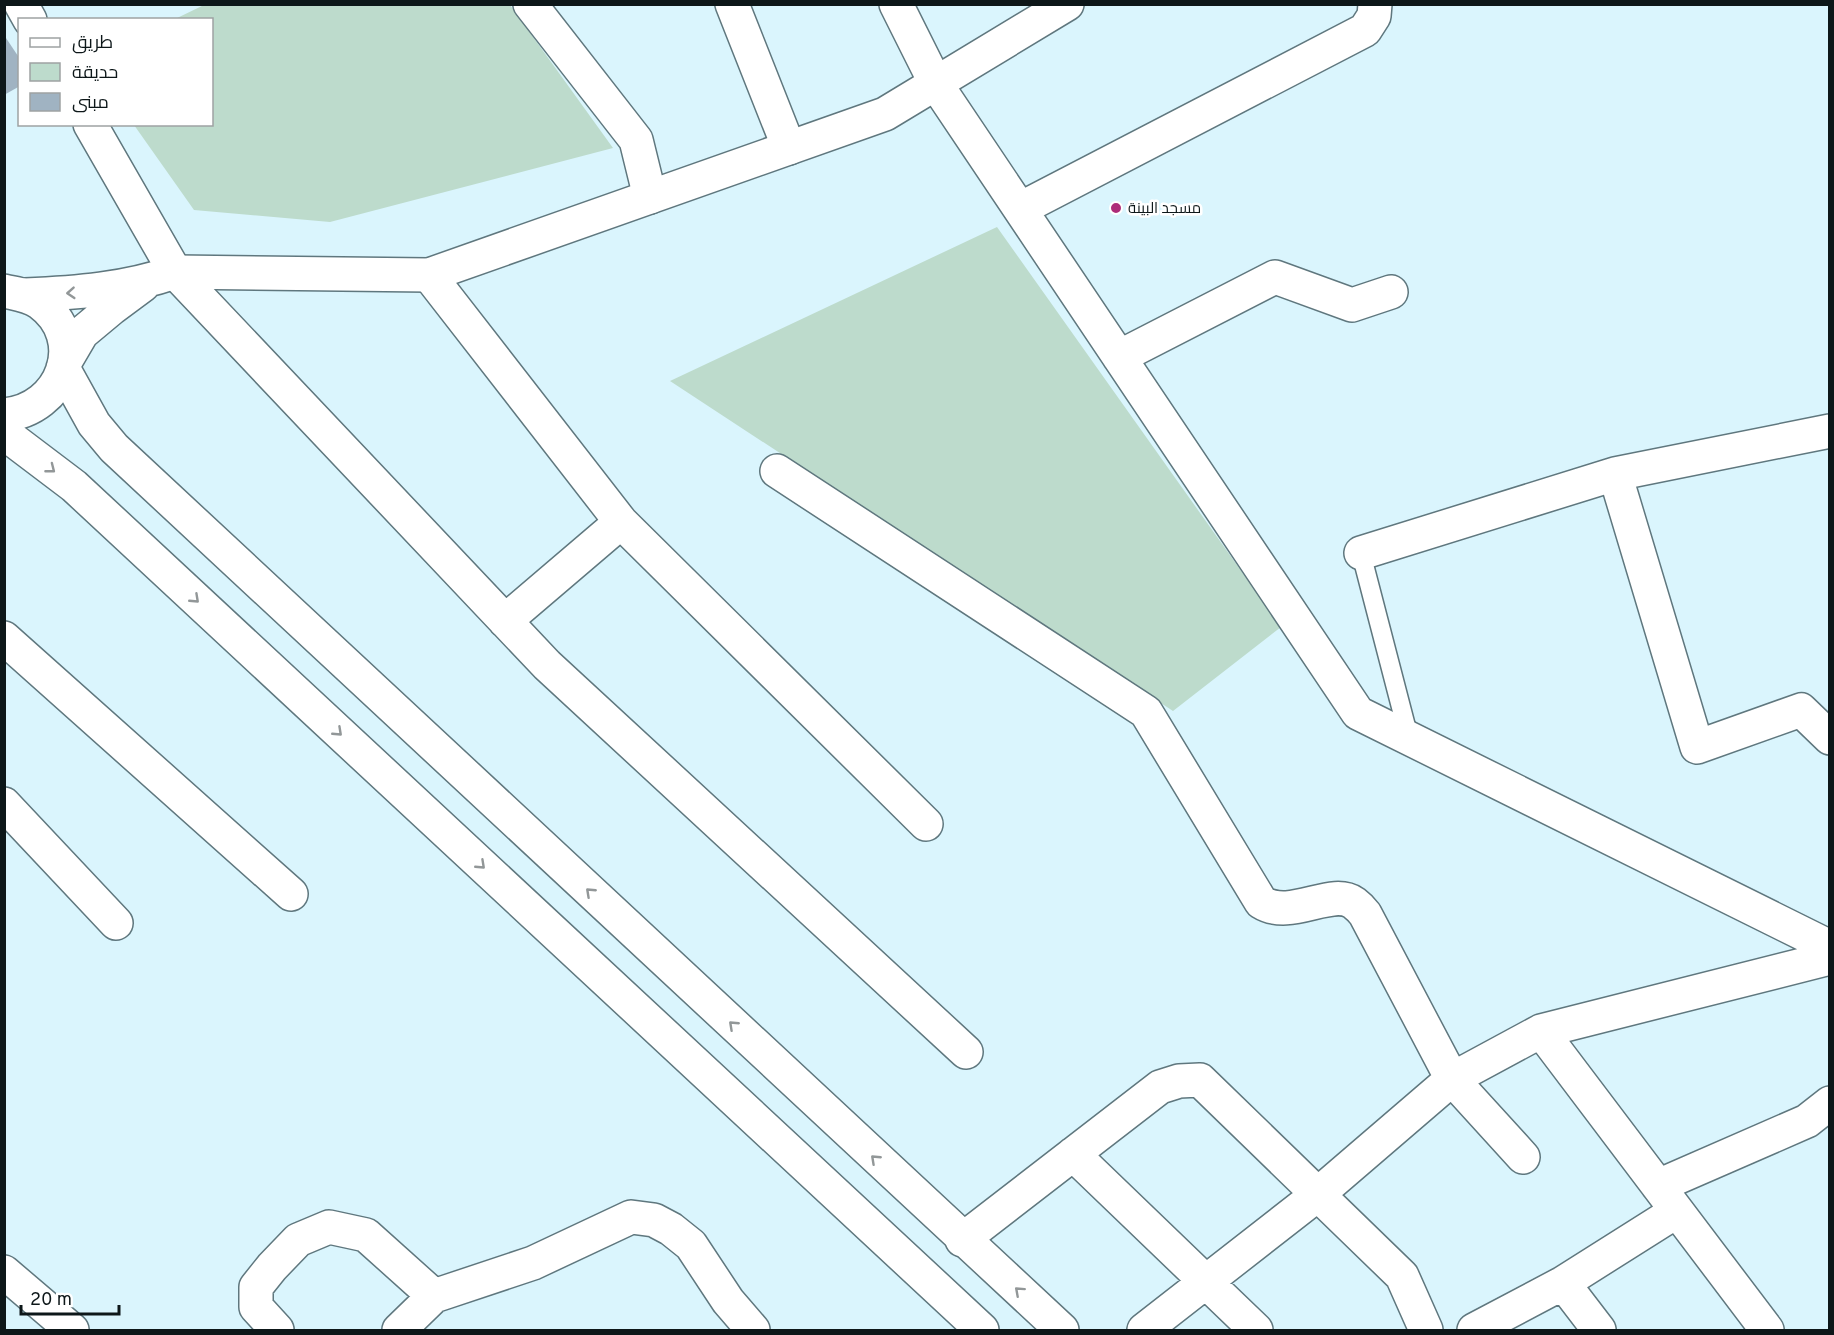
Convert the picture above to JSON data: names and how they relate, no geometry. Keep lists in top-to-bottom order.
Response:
{
  "places": ["مسجد البينة"],
  "legend": ["طريق", "حديقة", "مبنى"],
  "scale_bar": "20 m"
}
